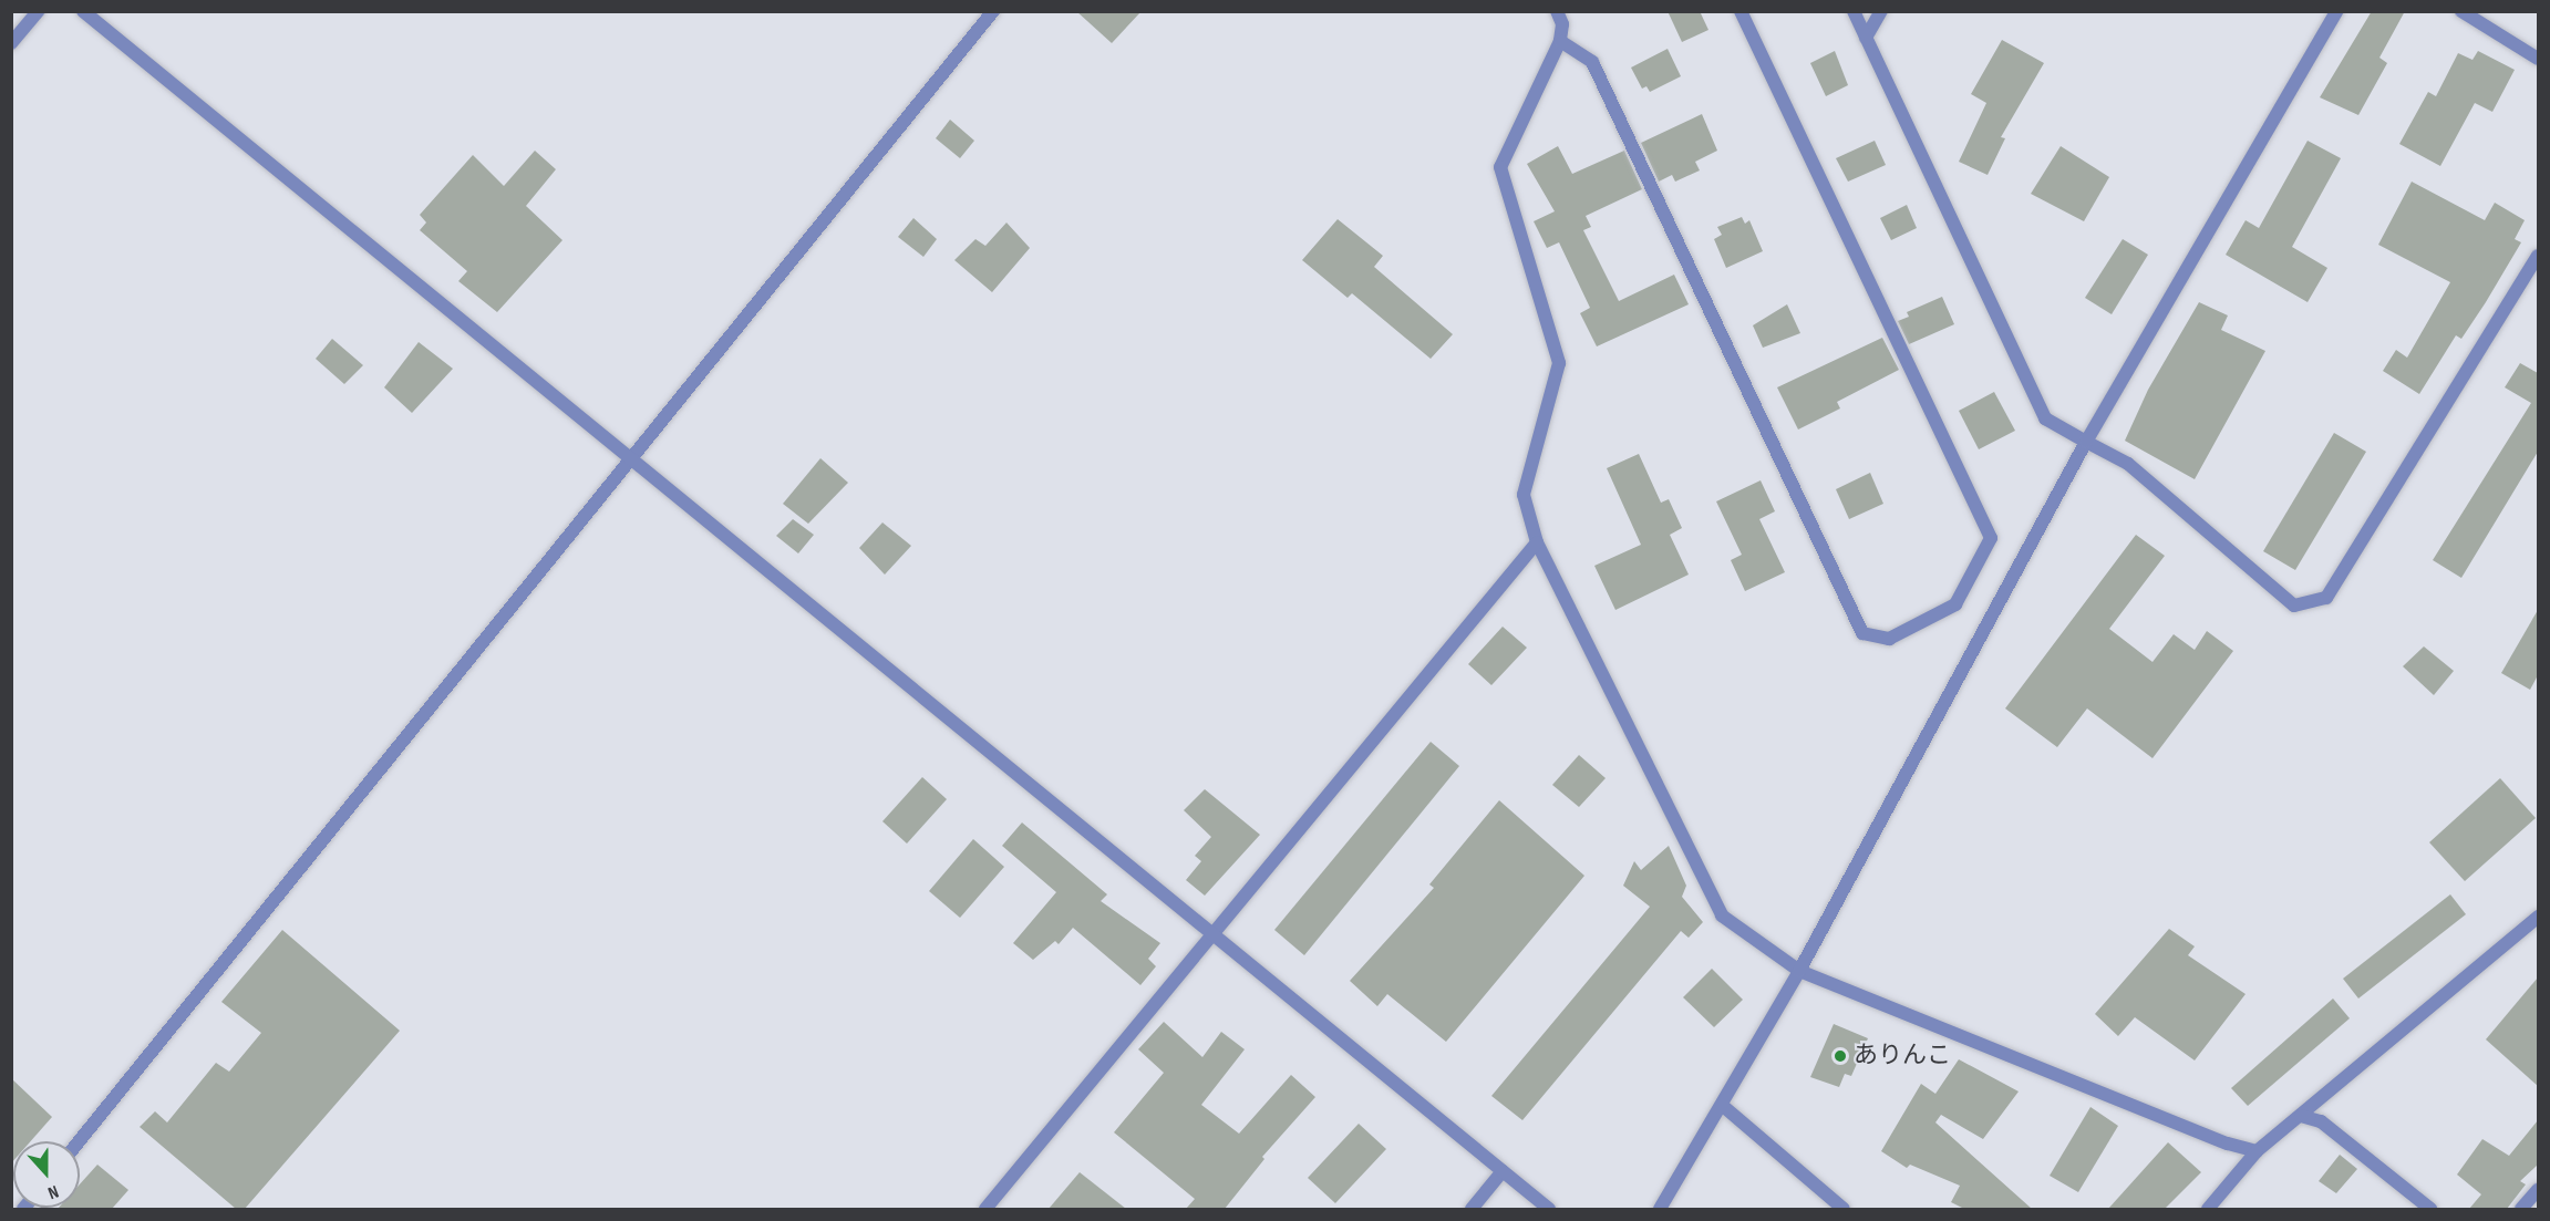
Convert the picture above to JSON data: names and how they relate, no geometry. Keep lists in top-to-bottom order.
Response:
{
  "places": ["ありんこ"],
  "north": "bottom"
}
